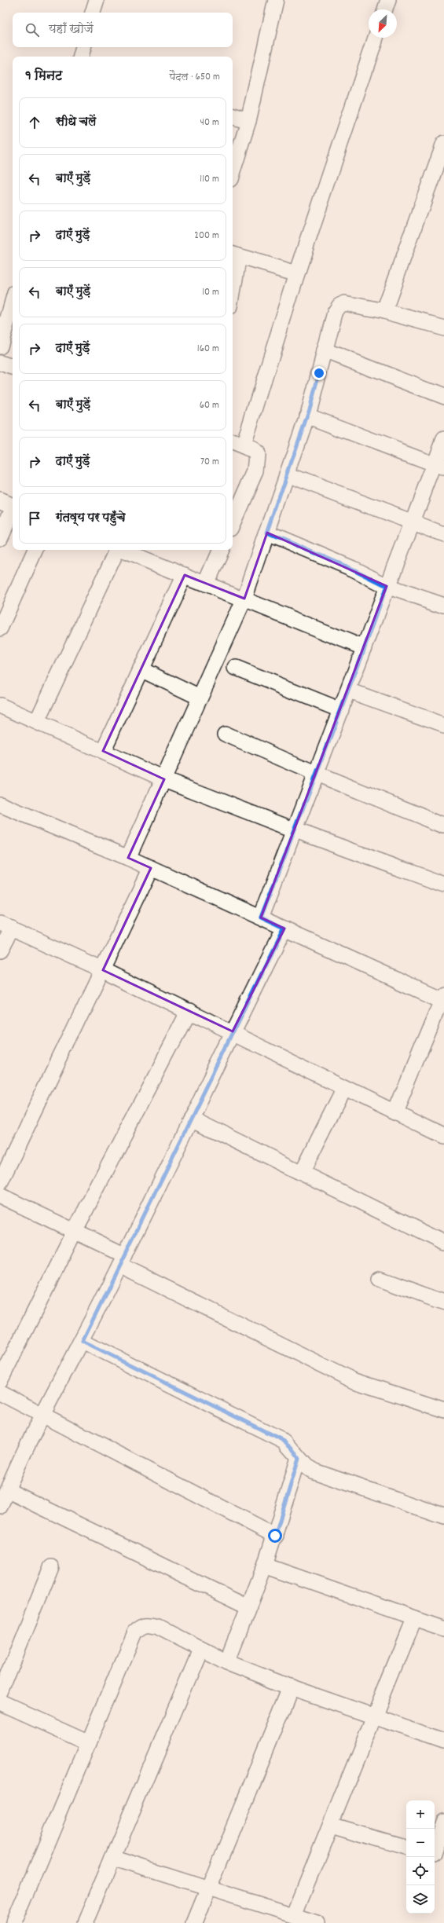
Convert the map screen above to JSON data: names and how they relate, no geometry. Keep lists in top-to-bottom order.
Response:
{
  "north": "bottom left",
  "page": {
    "search": "यहाँ खोजें",
    "heading": ["9 मिनट", "पैदल · 650 m"],
    "list": [
      ["सीधे चलें", "40 m"],
      ["बाएँ मुड़ें", "110 m"],
      ["दाएँ मुड़ें", "200 m"],
      ["बाएँ मुड़ें", "10 m"],
      ["दाएँ मुड़ें", "160 m"],
      ["बाएँ मुड़ें", "60 m"],
      ["दाएँ मुड़ें", "70 m"],
      "गंतव्य पर पहुँचे"
    ],
    "map_buttons": ["+", "−"]
  }
}
